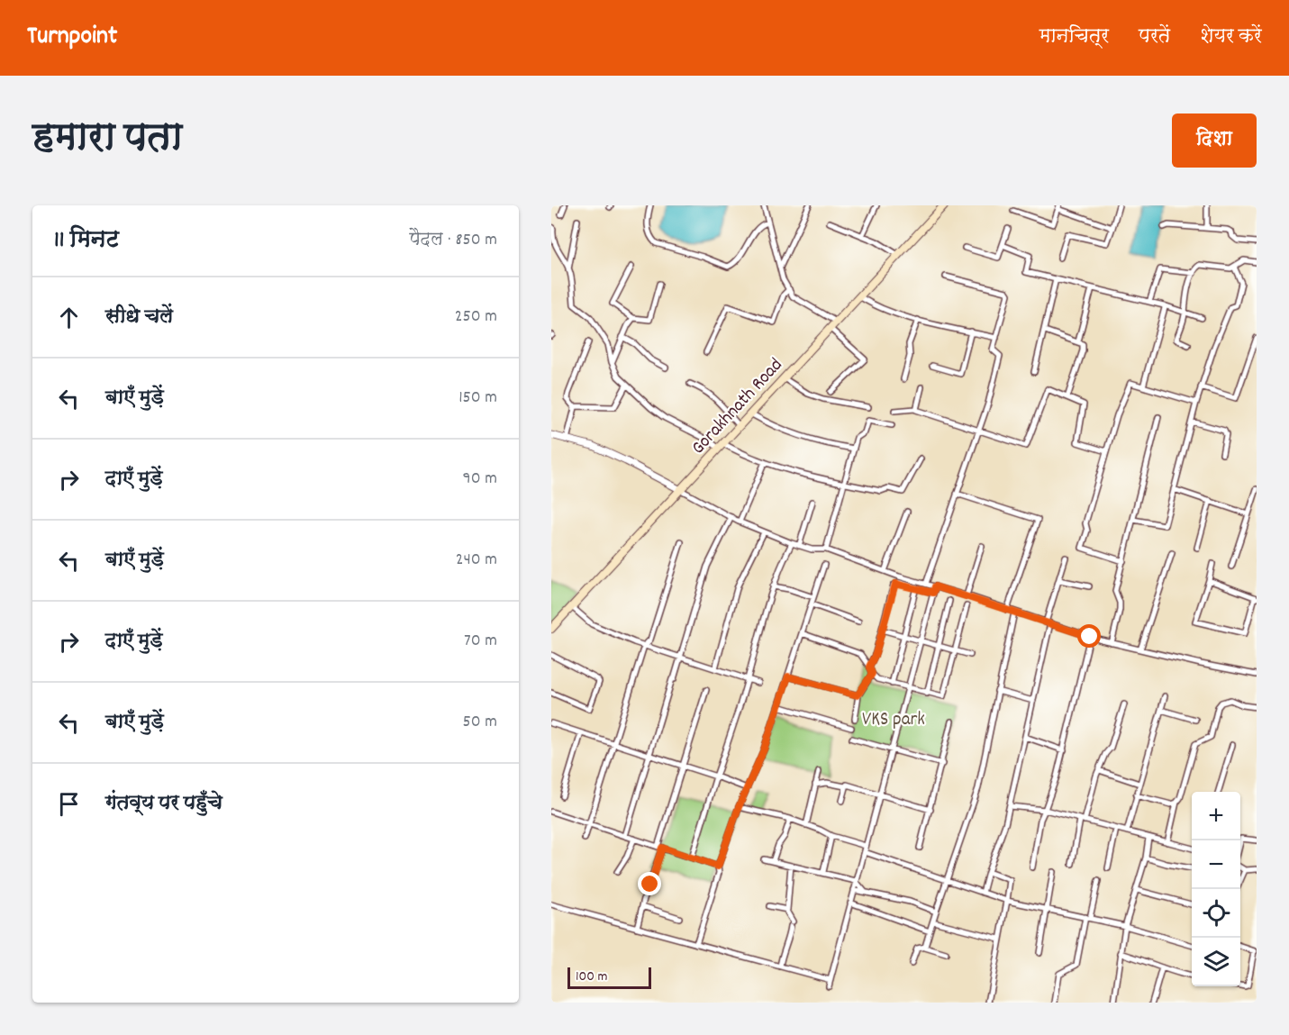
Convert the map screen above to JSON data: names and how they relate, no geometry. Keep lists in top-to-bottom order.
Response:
{
  "streets": {
    "main road": ["Gorakhnath Road"]
  },
  "parks": ["VKS park"],
  "scale_bar": "100 m",
  "page": {
    "header": "Turnpoint",
    "nav": ["मानचित्र", "परतें", "शेयर करें"],
    "title": "हमारा पता",
    "buttons": "दिशा",
    "heading": ["11 मिनट", "पैदल · 850 m"],
    "list": [
      ["सीधे चलें", "250 m"],
      ["बाएँ मुड़ें", "150 m"],
      ["दाएँ मुड़ें", "90 m"],
      ["बाएँ मुड़ें", "240 m"],
      ["दाएँ मुड़ें", "70 m"],
      ["बाएँ मुड़ें", "50 m"],
      "गंतव्य पर पहुँचे"
    ],
    "map_buttons": ["+", "−"],
    "scale": "100 m"
  }
}
